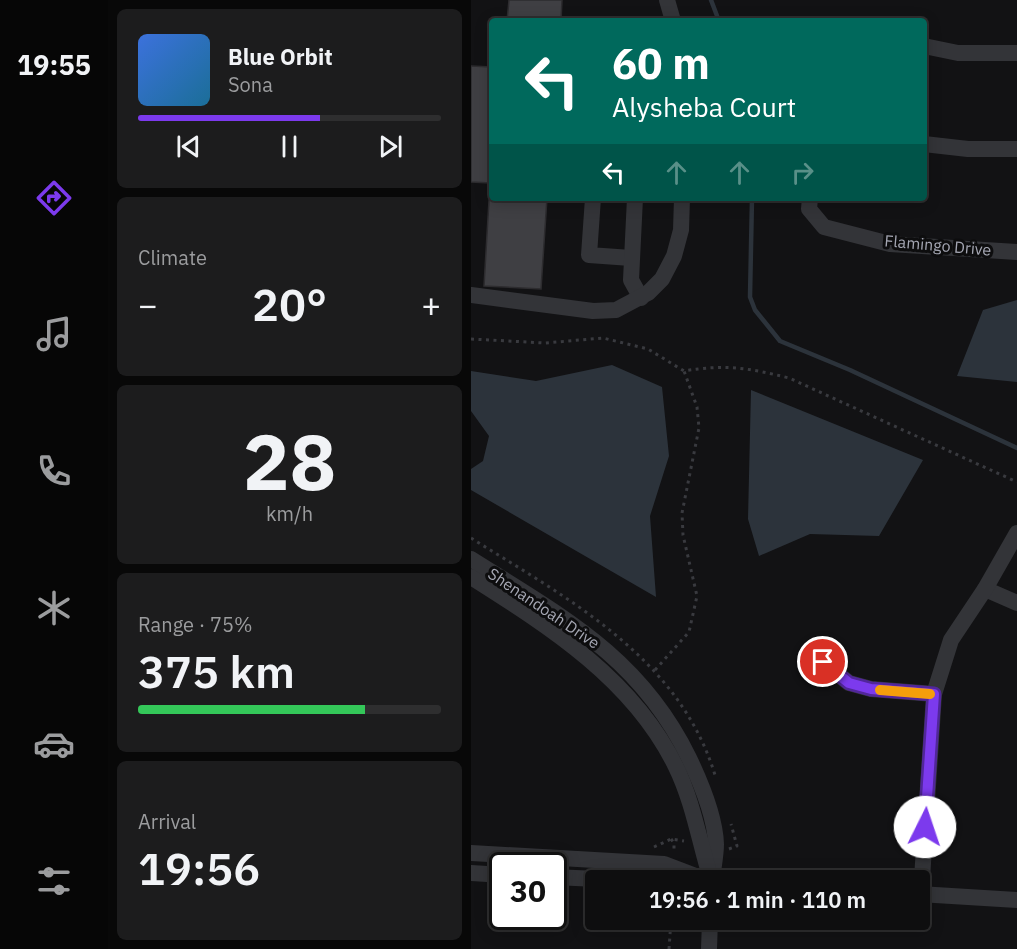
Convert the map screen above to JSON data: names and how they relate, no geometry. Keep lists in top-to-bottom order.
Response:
{
  "streets": {
    "street": ["Flamingo Drive", "Shenandoah Drive"]
  },
  "page": {
    "tabs": "19:55",
    "turn": ["60 m", "Alysheba Court"],
    "song": ["Blue Orbit", "Sona"],
    "tile": [
      "Climate",
      ["28", "km/h"],
      ["Range · 75%", "375 km"],
      ["Arrival", "19:56"]
    ],
    "heat": ["−", "20°", "+"],
    "limit": "30",
    "trip": "19:56 · 1 min · 110 m"
  }
}
